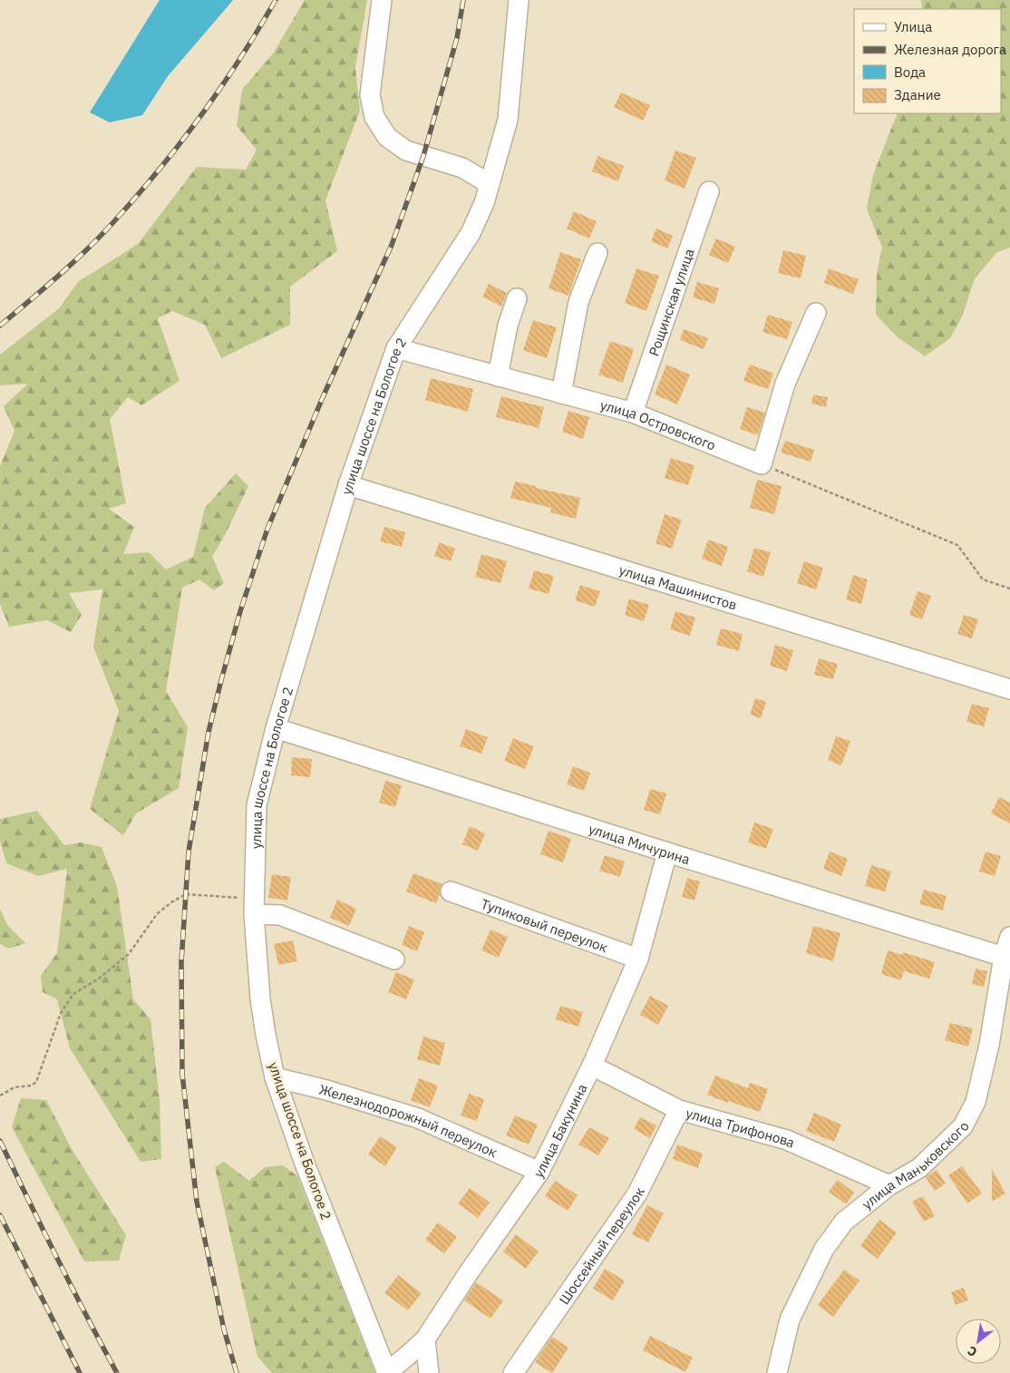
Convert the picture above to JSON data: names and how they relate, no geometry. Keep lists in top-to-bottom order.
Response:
{
  "streets": {
    "street": [
      "Рощинская улица",
      "улица шоссе на Бологое 2",
      "улица Островского",
      "улица Машинистов",
      "улица Мичурина",
      "Тупиковый переулок",
      "Железнодорожный переулок",
      "улица Трифонова",
      "улица Бакунина",
      "улица Маньковского",
      "Шоссейный переулок"
    ]
  },
  "crossings": [
    ["Рощинская улица", "улица Островского"],
    ["улица шоссе на Бологое 2", "улица Островского"],
    ["улица шоссе на Бологое 2", "улица Машинистов"],
    ["улица шоссе на Бологое 2", "улица Мичурина"],
    ["улица шоссе на Бологое 2", "Железнодорожный переулок"],
    ["улица шоссе на Бологое 2", "улица Бакунина"],
    ["улица Мичурина", "улица Бакунина"],
    ["улица Мичурина", "улица Маньковского"],
    ["Тупиковый переулок", "улица Бакунина"],
    ["Железнодорожный переулок", "улица Бакунина"],
    ["улица Трифонова", "улица Бакунина"],
    ["улица Трифонова", "улица Маньковского"],
    ["улица Трифонова", "Шоссейный переулок"]
  ],
  "legend": [
    "Улица",
    "Железная дорога",
    "Вода",
    "Здание"
  ],
  "north": "bottom left"
}
